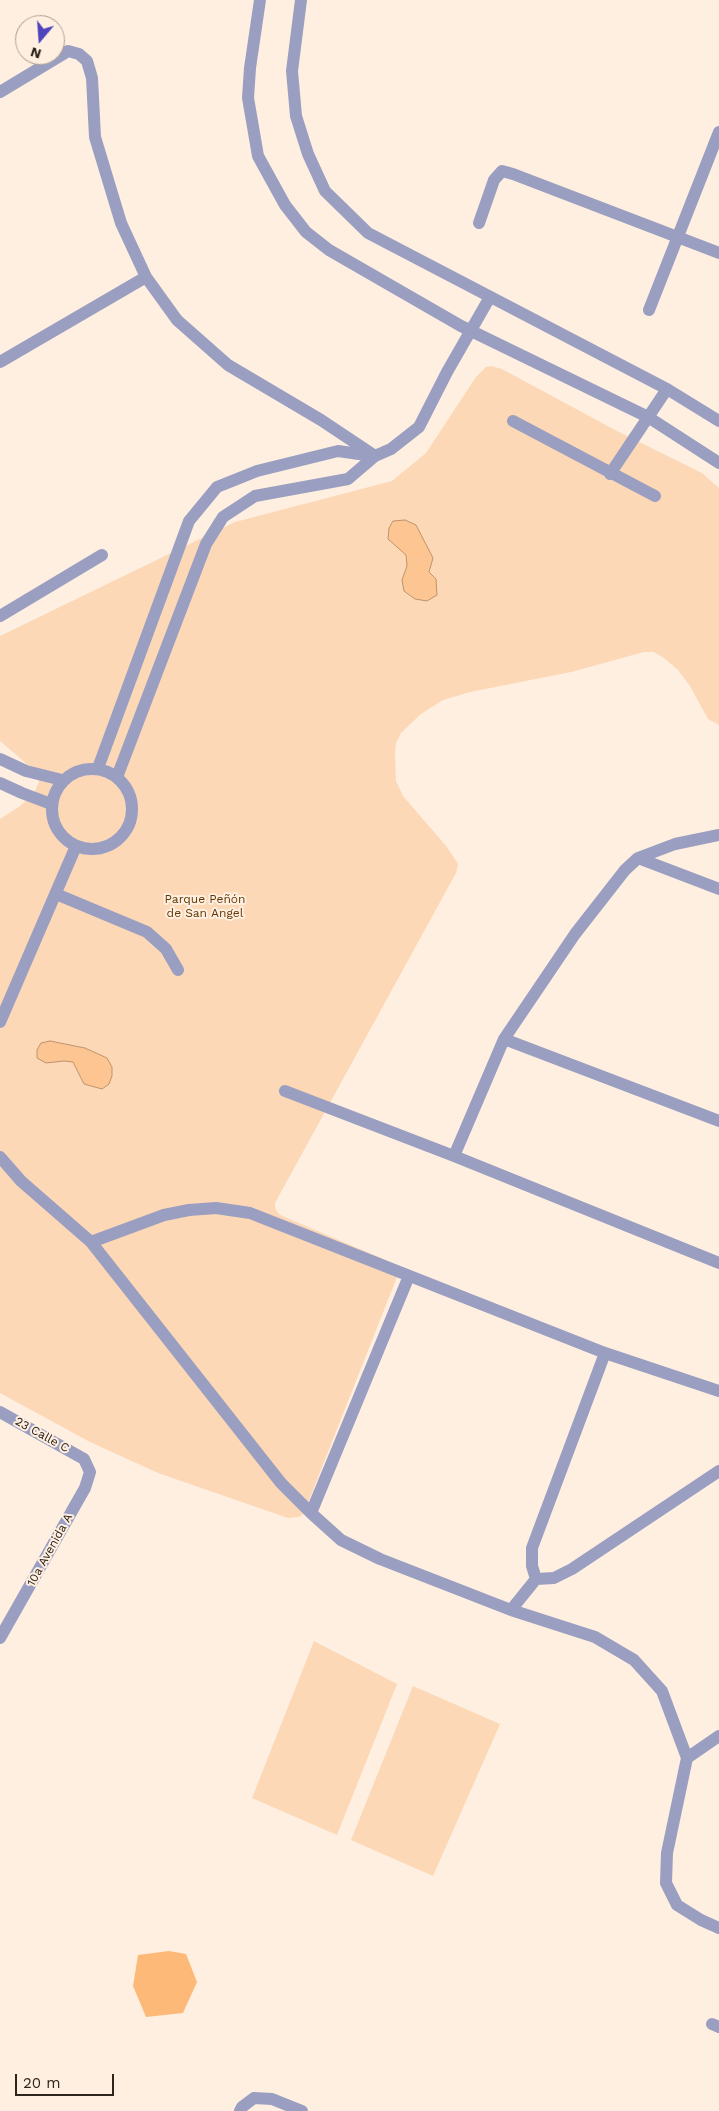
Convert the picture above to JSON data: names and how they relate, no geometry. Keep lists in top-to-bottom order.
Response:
{
  "streets": {
    "street": ["23 Calle C", "10a Avenida A"]
  },
  "crossings": [
    ["23 Calle C", "10a Avenida A"]
  ],
  "parks": ["Parque Peñón de San Angel"],
  "scale_bar": "20 m",
  "north": "bottom"
}
